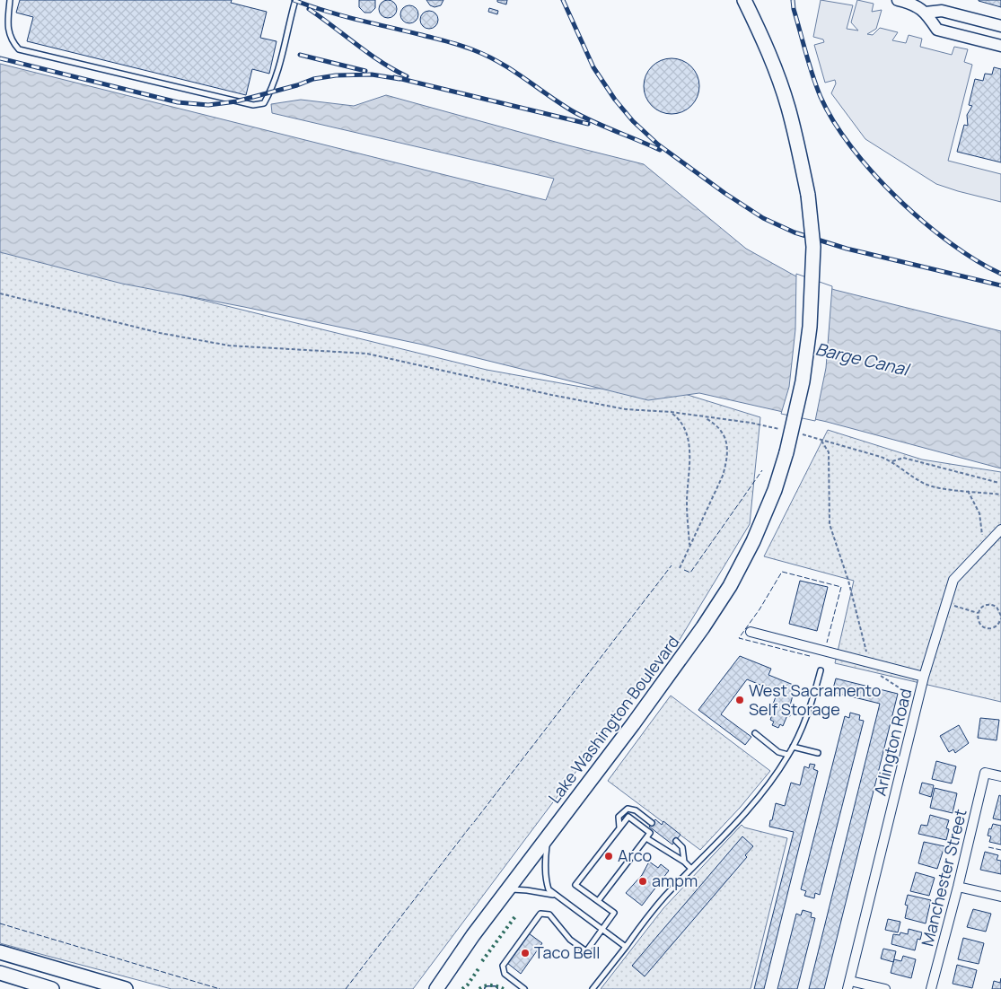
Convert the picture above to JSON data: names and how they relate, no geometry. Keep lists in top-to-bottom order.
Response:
{
  "streets": {
    "main road": ["Lake Washington Boulevard"],
    "street": ["Arlington Road", "Manchester Street"]
  },
  "water": ["Barge Canal"],
  "places": [
    "West Sacramento Self Storage",
    "Arco",
    "ampm",
    "Taco Bell"
  ]
}
